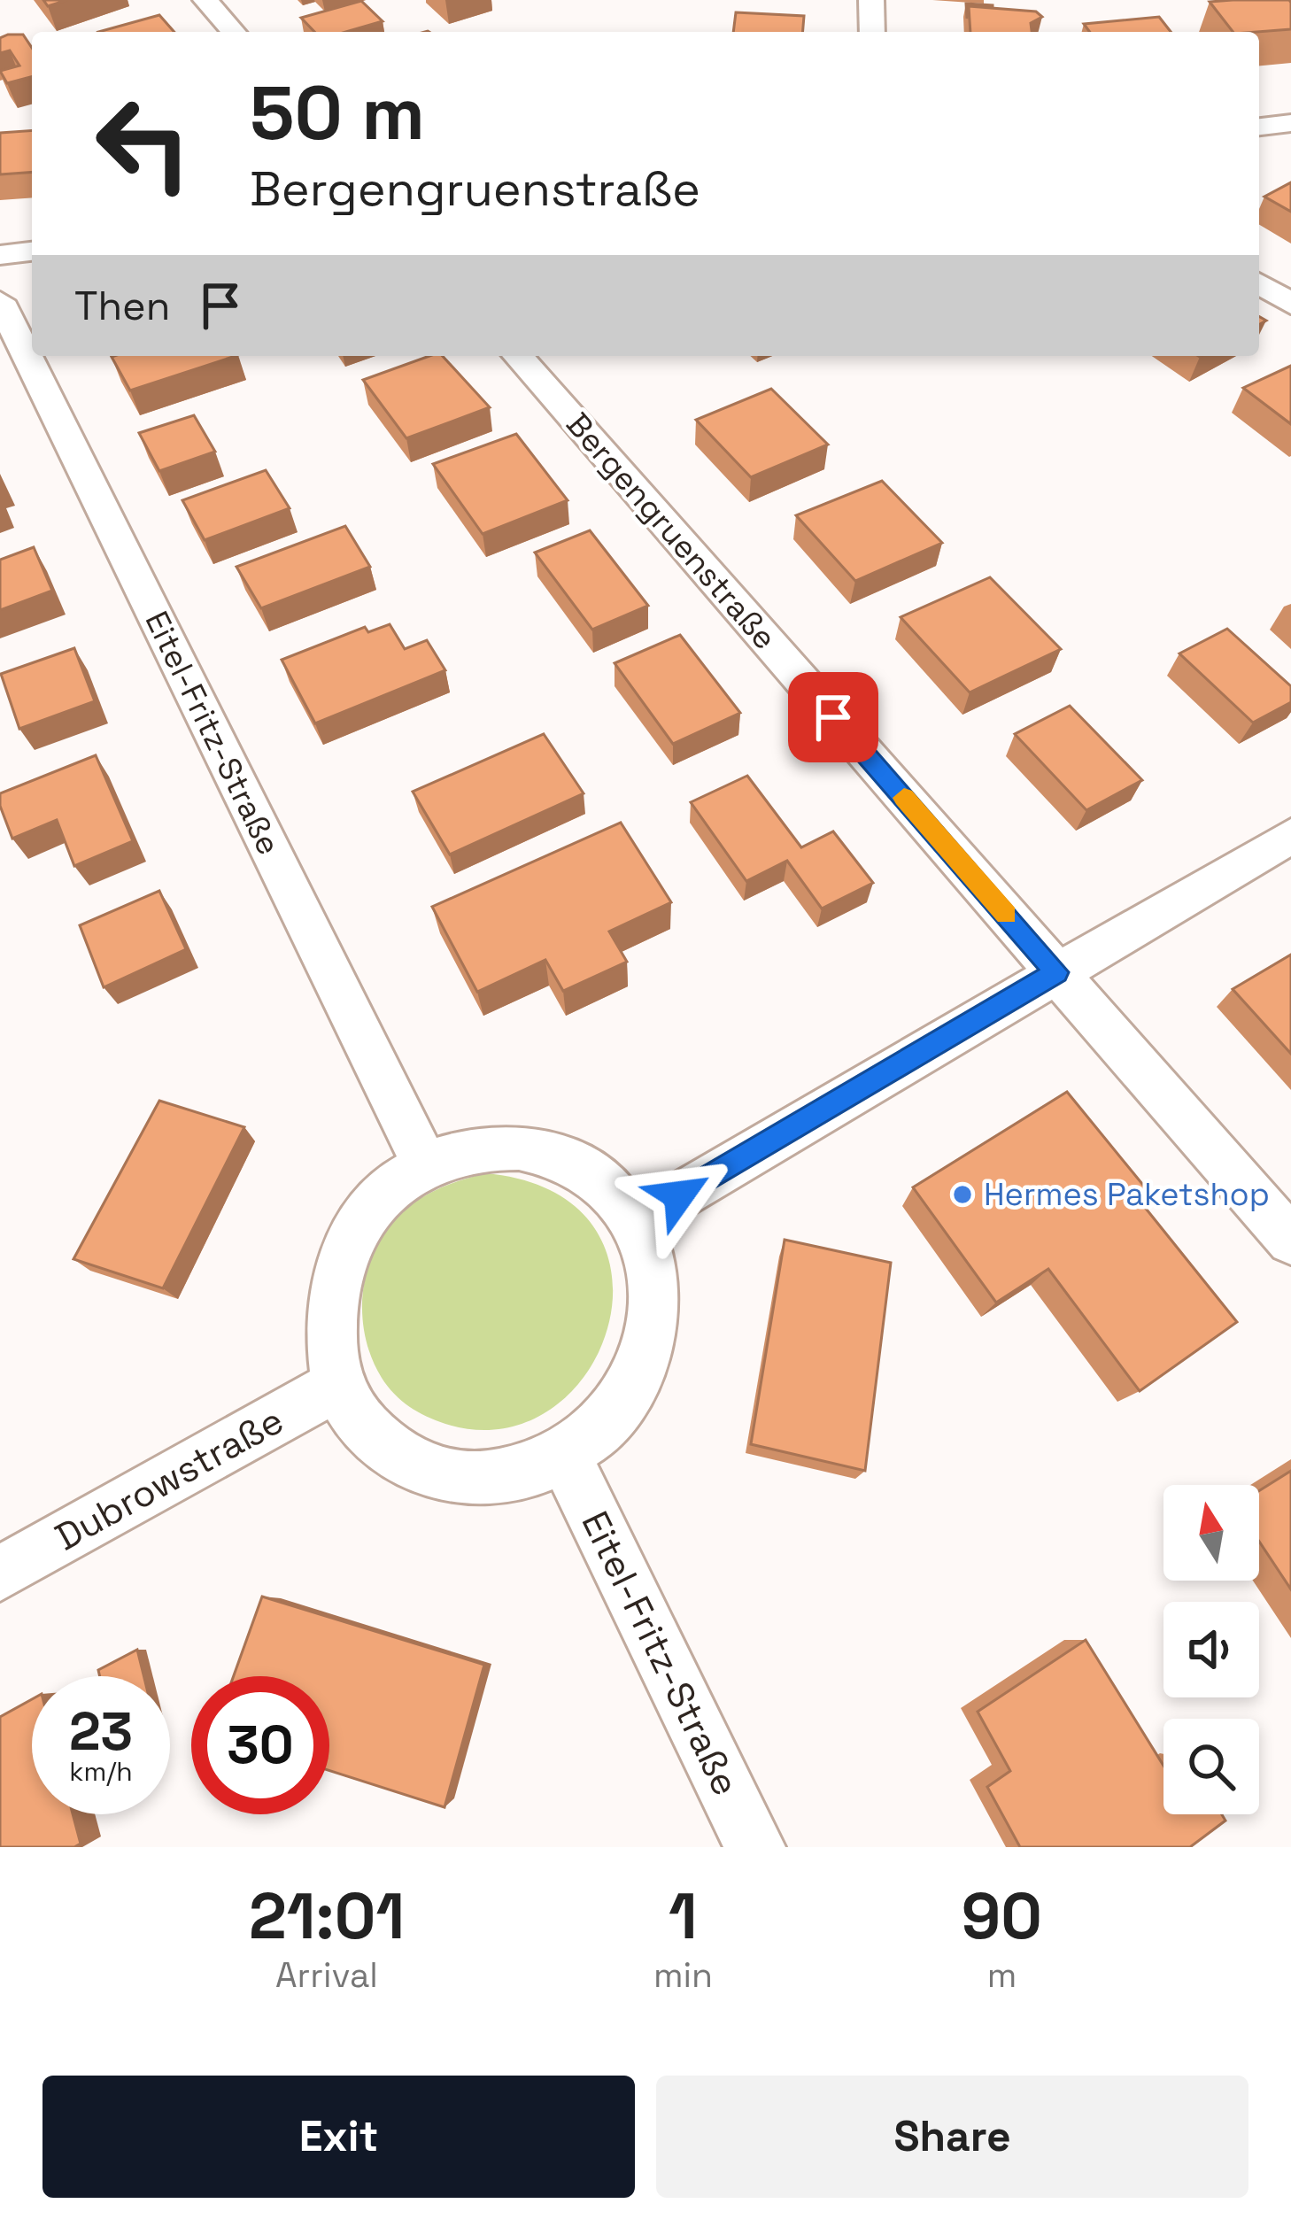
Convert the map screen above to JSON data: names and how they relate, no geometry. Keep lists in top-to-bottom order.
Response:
{
  "streets": {
    "street": ["Bergengruenstraße", "Eitel-Fritz-Straße", "Dubrowstraße"]
  },
  "crossings": [
    ["Eitel-Fritz-Straße", "Dubrowstraße"]
  ],
  "places": ["Hermes Paketshop"],
  "north": "top",
  "page": {
    "turn": ["50 m", "Bergengruenstraße"],
    "then": "Then",
    "speed": "23 km/h",
    "limit": "30",
    "eta": [
      "21:01",
      "Arrival",
      "1",
      "min",
      "90",
      "m"
    ],
    "buttons": ["Exit", "Share"]
  }
}
